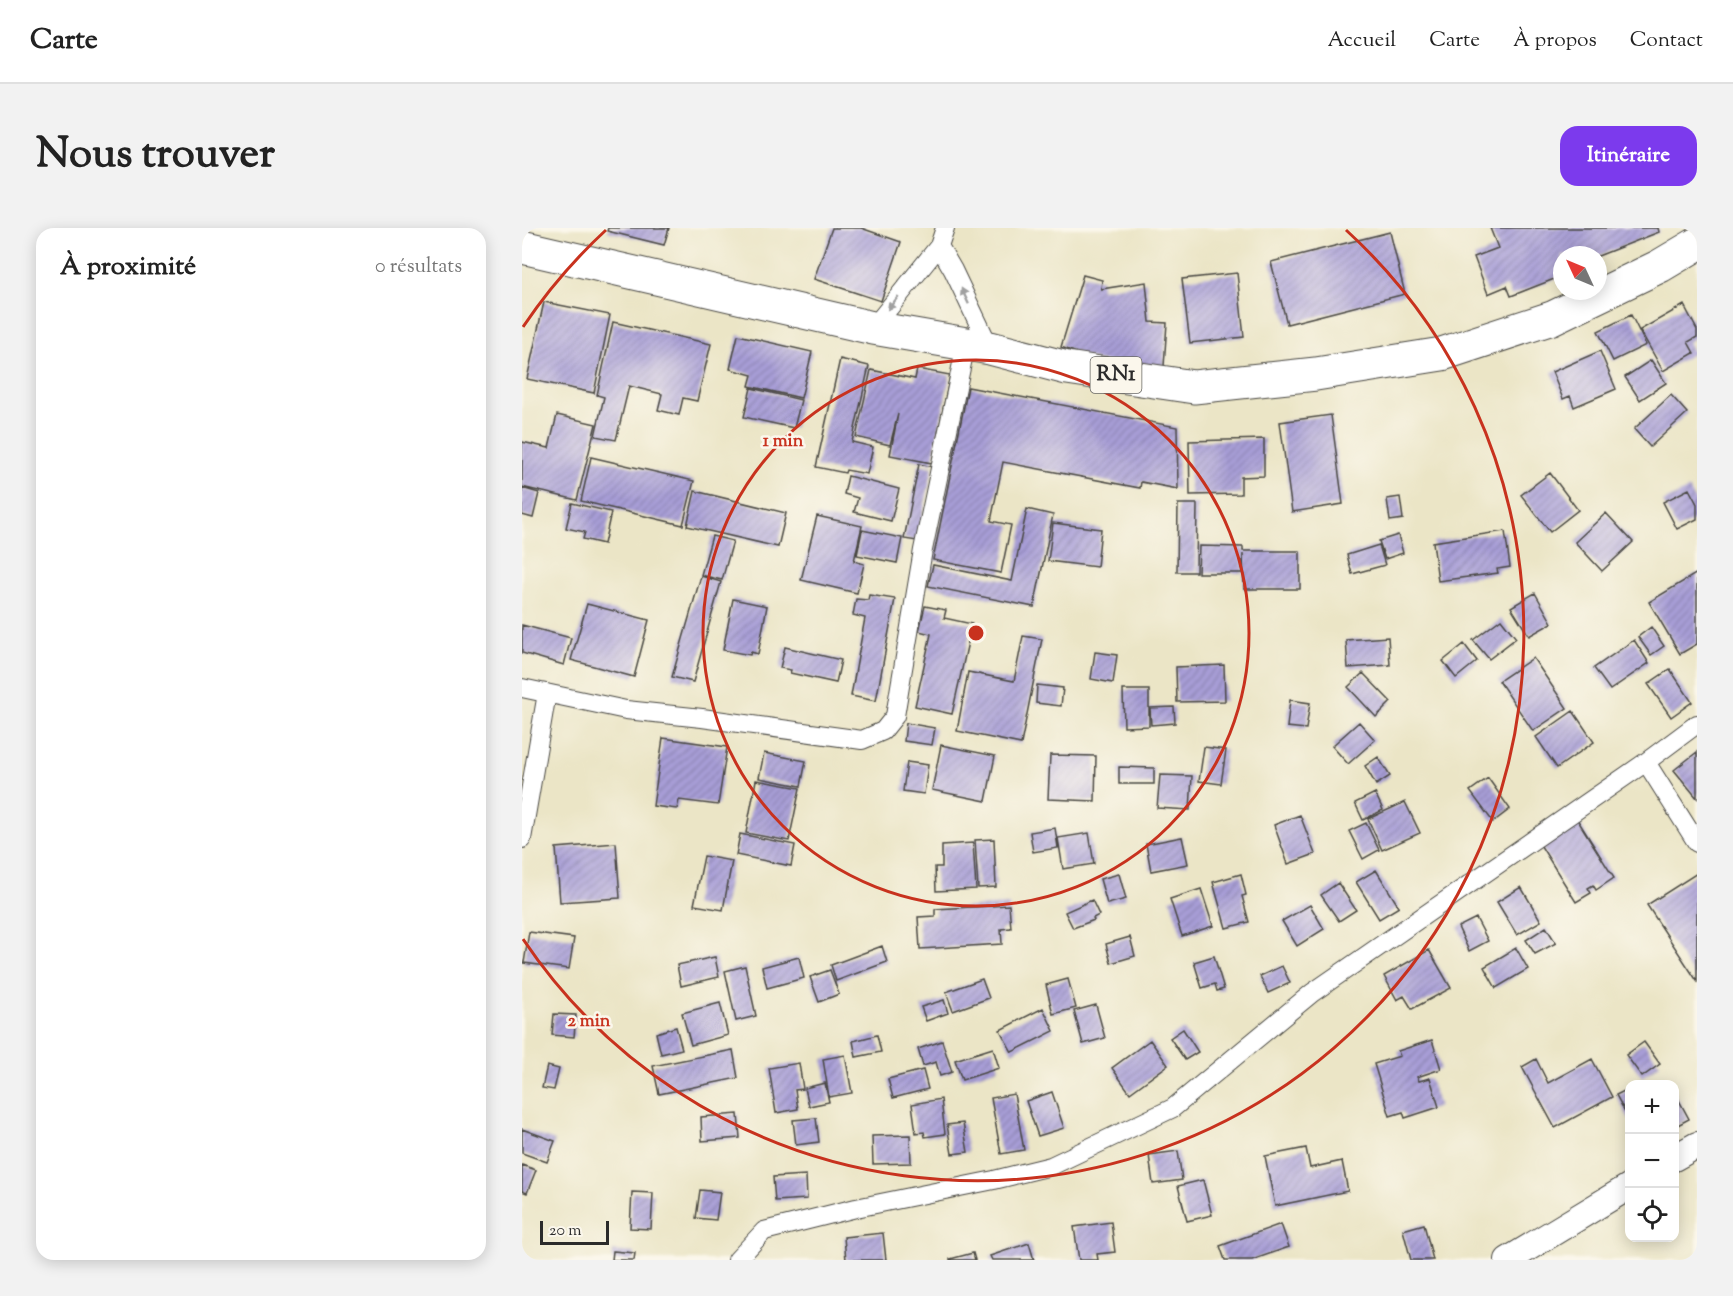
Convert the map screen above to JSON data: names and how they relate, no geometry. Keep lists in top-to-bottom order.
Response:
{
  "streets": {
    "highway": ["RN1"]
  },
  "scale_bar": "20 m",
  "north": "top left",
  "page": {
    "header": "Carte",
    "nav": [
      "Accueil",
      "Carte",
      "À propos",
      "Contact"
    ],
    "title": "Nous trouver",
    "buttons": "Itinéraire",
    "heading": ["À proximité", "0 résultats"],
    "map_buttons": ["+", "−"],
    "scale": "20 m"
  },
  "rings": ["1 min", "2 min"]
}
